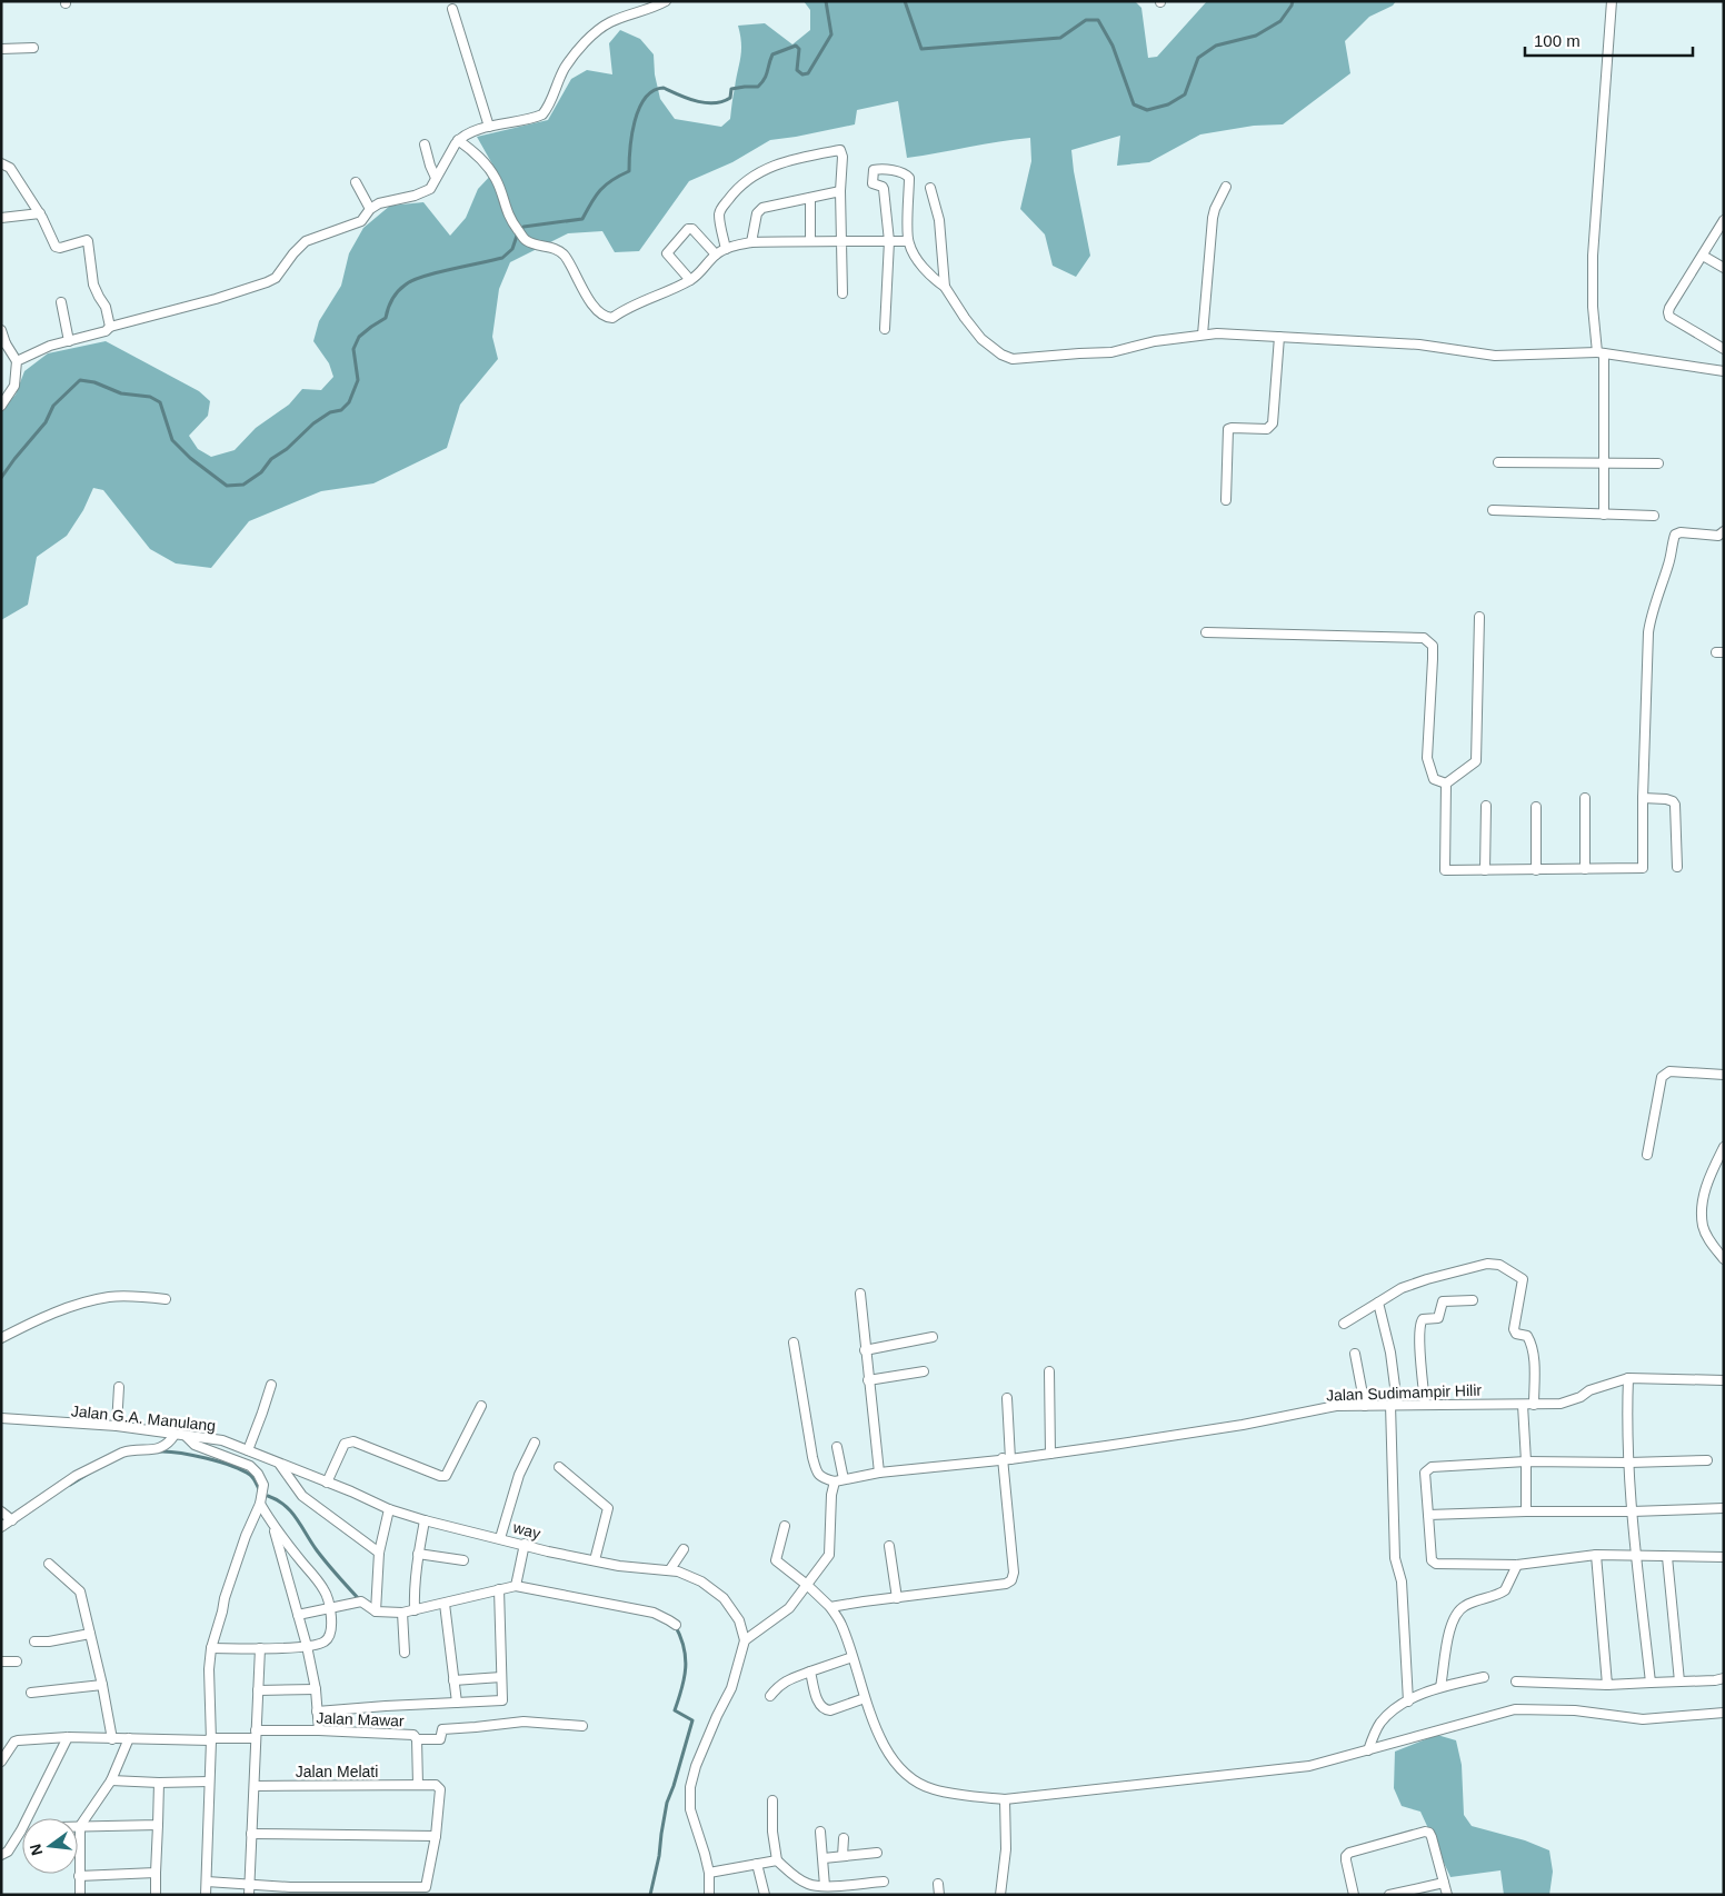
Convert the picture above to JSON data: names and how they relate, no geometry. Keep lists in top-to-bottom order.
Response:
{
  "streets": {
    "street": [
      "Jalan Sudimampir Hilir",
      "Jalan G.A. Manulang",
      "way",
      "Jalan Mawar",
      "Jalan Melati"
    ]
  },
  "crossings": [
    ["Jalan G.A. Manulang", "way"],
    ["Jalan Mawar", "Jalan Melati"]
  ],
  "scale_bar": "100 m",
  "north": "left"
}
